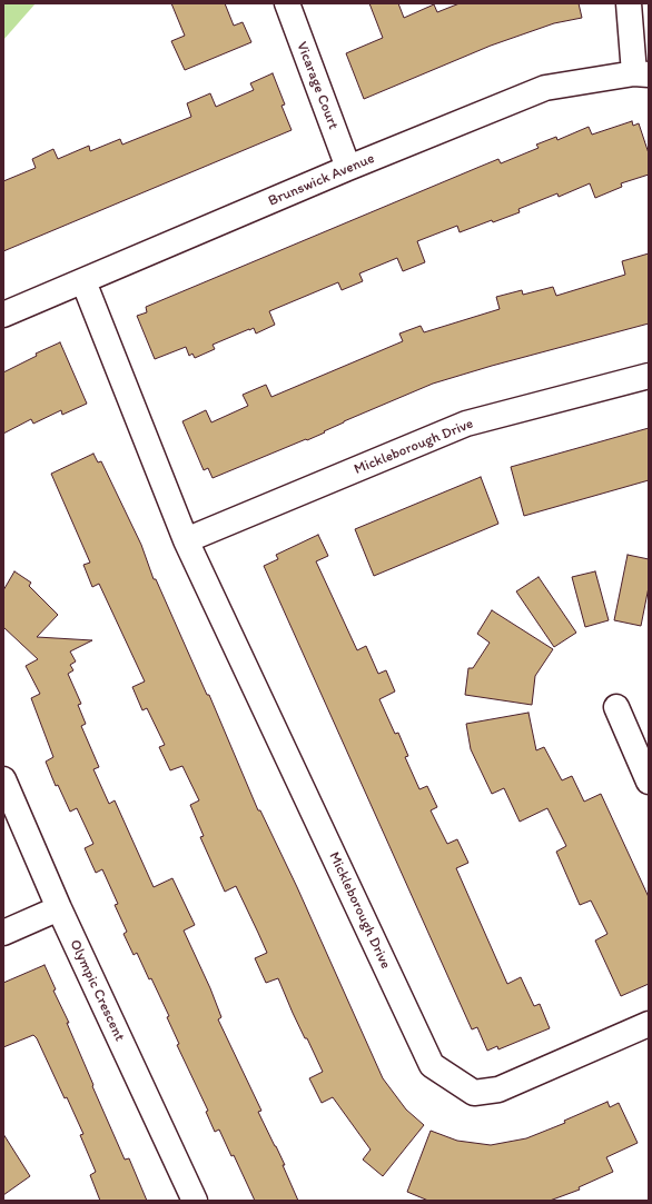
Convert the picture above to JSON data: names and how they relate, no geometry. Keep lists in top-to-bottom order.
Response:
{
  "streets": {
    "street": [
      "Vicarage Court",
      "Brunswick Avenue",
      "Mickleborough Drive",
      "Olympic Crescent"
    ]
  },
  "crossings": [
    ["Vicarage Court", "Brunswick Avenue"],
    ["Brunswick Avenue", "Mickleborough Drive"]
  ]
}
